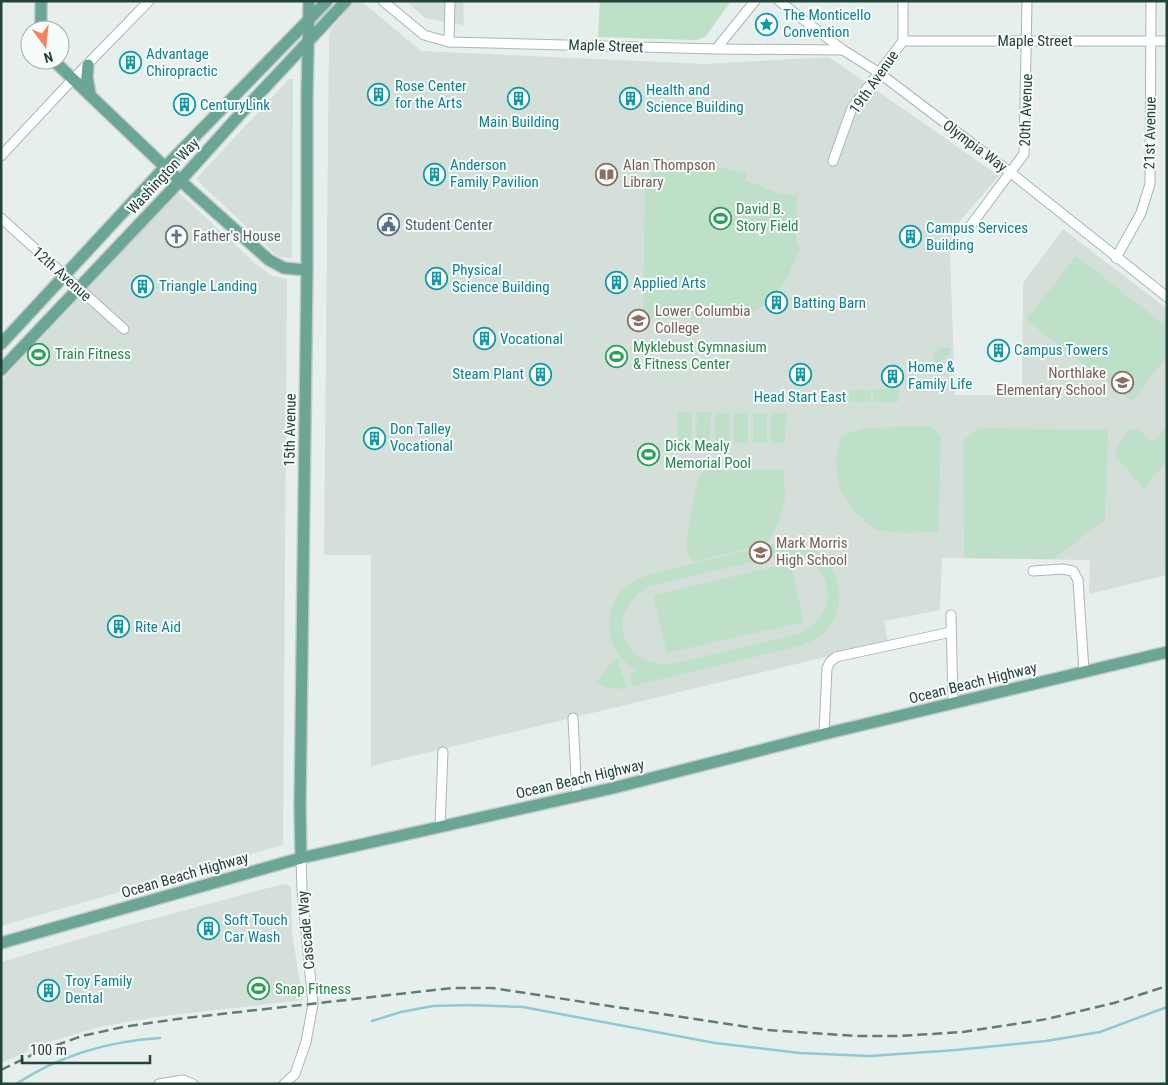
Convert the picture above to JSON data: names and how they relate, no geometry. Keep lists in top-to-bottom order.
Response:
{
  "streets": {
    "main road": ["Washington Way", "15th Avenue", "Ocean Beach Highway"],
    "street": [
      "Maple Street",
      "19th Avenue",
      "20th Avenue",
      "21st Avenue",
      "Olympia Way",
      "12th Avenue",
      "Cascade Way"
    ]
  },
  "crossings": [
    ["Maple Street", "19th Avenue"],
    ["Maple Street", "20th Avenue"],
    ["Maple Street", "21st Avenue"],
    ["Maple Street", "Olympia Way"],
    ["19th Avenue", "Olympia Way"],
    ["20th Avenue", "Olympia Way"],
    ["21st Avenue", "Olympia Way"],
    ["Washington Way", "12th Avenue"],
    ["Washington Way", "15th Avenue"],
    ["15th Avenue", "Ocean Beach Highway"],
    ["15th Avenue", "Cascade Way"],
    ["Ocean Beach Highway", "Cascade Way"]
  ],
  "places": {
    "place": ["The Monticello Convention"],
    "building": [
      "Advantage Chiropractic",
      "Rose Center for the Arts",
      "Main Building",
      "Health and Science Building",
      "CenturyLink",
      "Anderson Family Pavilion",
      "Campus Services Building",
      "Physical Science Building",
      "Applied Arts",
      "Triangle Landing",
      "Batting Barn",
      "Vocational",
      "Campus Towers",
      "Steam Plant",
      "Head Start East",
      "Home & Family Life",
      "Don Talley Vocational",
      "Rite Aid",
      "Soft Touch Car Wash",
      "Troy Family Dental"
    ],
    "library": ["Alan Thompson Library"],
    "sports": [
      "David B. Story Field",
      "Train Fitness",
      "Myklebust Gymnasium & Fitness Center",
      "Dick Mealy Memorial Pool",
      "Snap Fitness"
    ],
    "public building": ["Student Center"],
    "church": ["Father's House"],
    "school or university": ["Lower Columbia College", "Northlake Elementary School", "Mark Morris High School"]
  },
  "scale_bar": "100 m",
  "north": "bottom"
}
